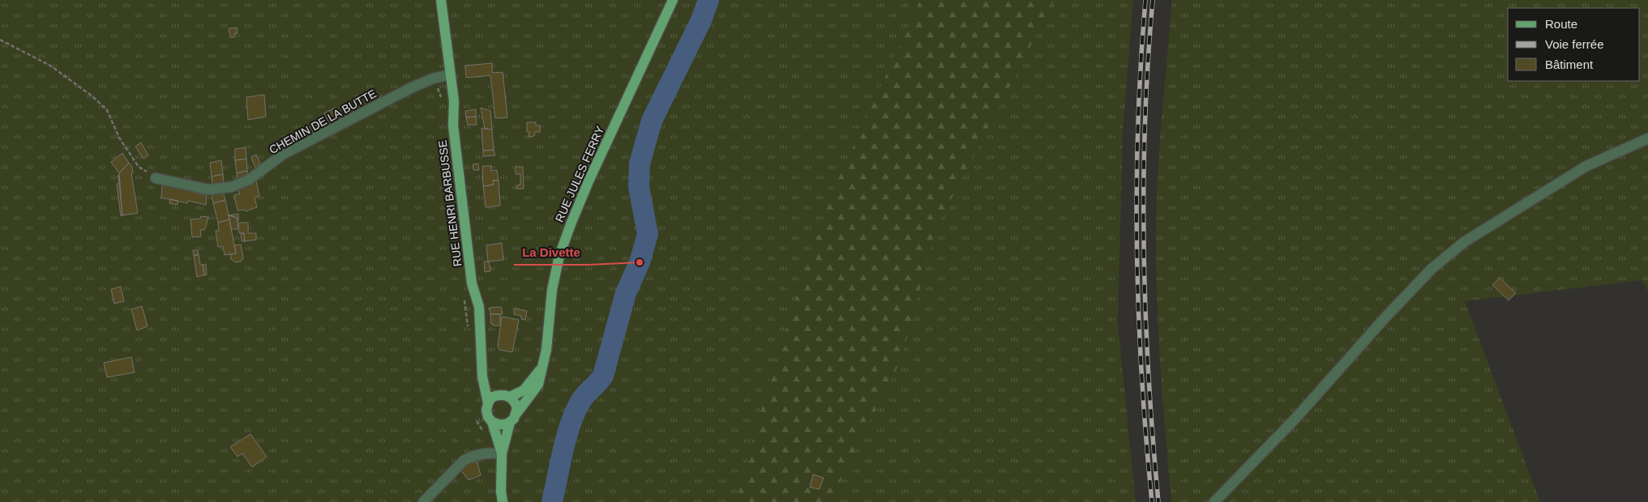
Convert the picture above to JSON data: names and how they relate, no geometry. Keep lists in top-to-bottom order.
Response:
{
  "streets": {
    "main road": ["RUE JULES FERRY", "RUE HENRI BARBUSSE"],
    "street": ["CHEMIN DE LA BUTTE"]
  },
  "crossings": [
    ["CHEMIN DE LA BUTTE", "RUE HENRI BARBUSSE"],
    ["RUE JULES FERRY", "RUE HENRI BARBUSSE"]
  ],
  "places": ["La Divette"],
  "legend": ["Route", "Voie ferrée", "Bâtiment"]
}
